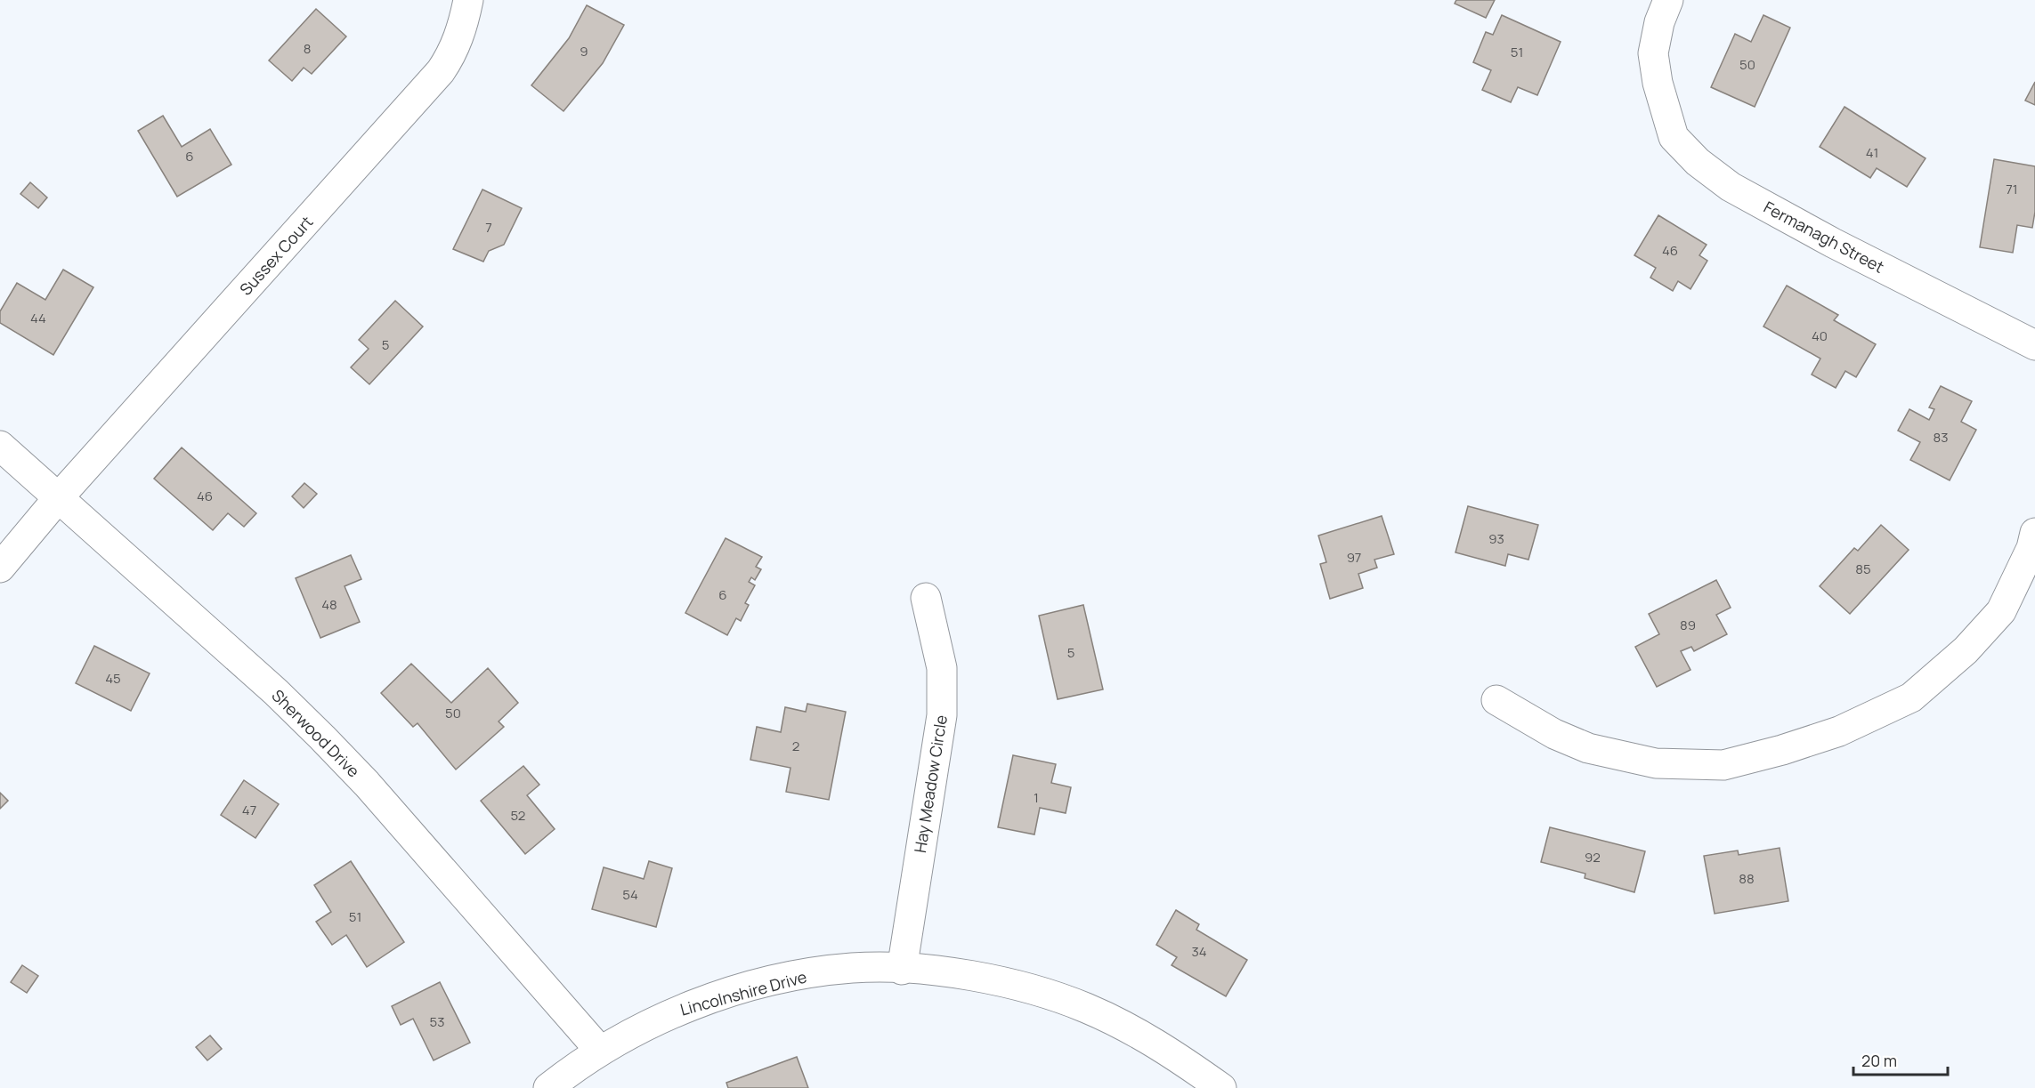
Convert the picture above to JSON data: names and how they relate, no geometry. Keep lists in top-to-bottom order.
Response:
{
  "streets": {
    "street": [
      "Fermanagh Street",
      "Sussex Court",
      "Sherwood Drive",
      "Hay Meadow Circle",
      "Lincolnshire Drive"
    ]
  },
  "crossings": [
    ["Sussex Court", "Sherwood Drive"],
    ["Sherwood Drive", "Lincolnshire Drive"],
    ["Hay Meadow Circle", "Lincolnshire Drive"]
  ],
  "house_numbers": [
    "8",
    "9",
    "51",
    "50",
    "41",
    "6",
    "71",
    "7",
    "46",
    "44",
    "40",
    "5",
    "83",
    "46",
    "93",
    "97",
    "85",
    "6",
    "48",
    "89",
    "5",
    "45",
    "50",
    "2",
    "1",
    "47",
    "52",
    "92",
    "88",
    "54",
    "51",
    "34",
    "53"
  ],
  "scale_bar": "20 m"
}
